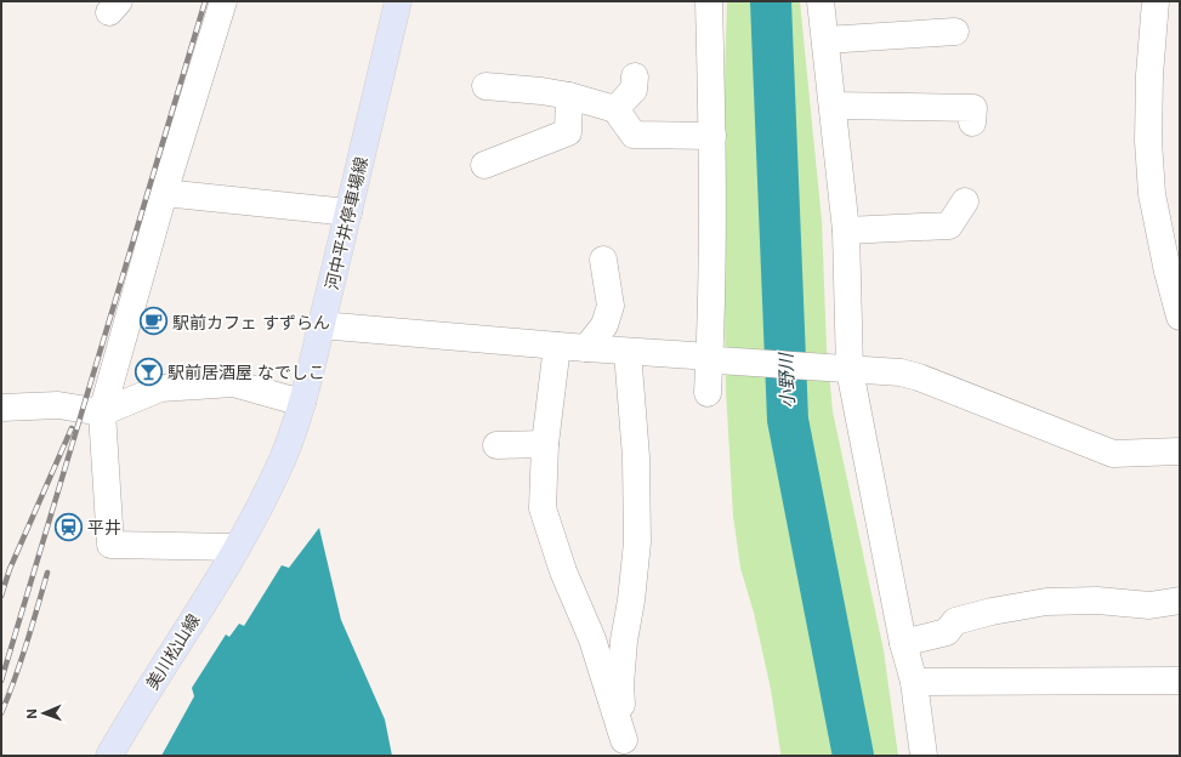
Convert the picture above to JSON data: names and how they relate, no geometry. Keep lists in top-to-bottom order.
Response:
{
  "streets": {
    "main road": ["河中平井停車場線", "美川松山線"]
  },
  "crossings": [
    ["河中平井停車場線", "美川松山線"]
  ],
  "water": ["小野川"],
  "places": {
    "cafe": ["駅前カフェ すずらん"],
    "bar": ["駅前居酒屋 なでしこ"],
    "station": ["平井"]
  },
  "north": "left"
}
